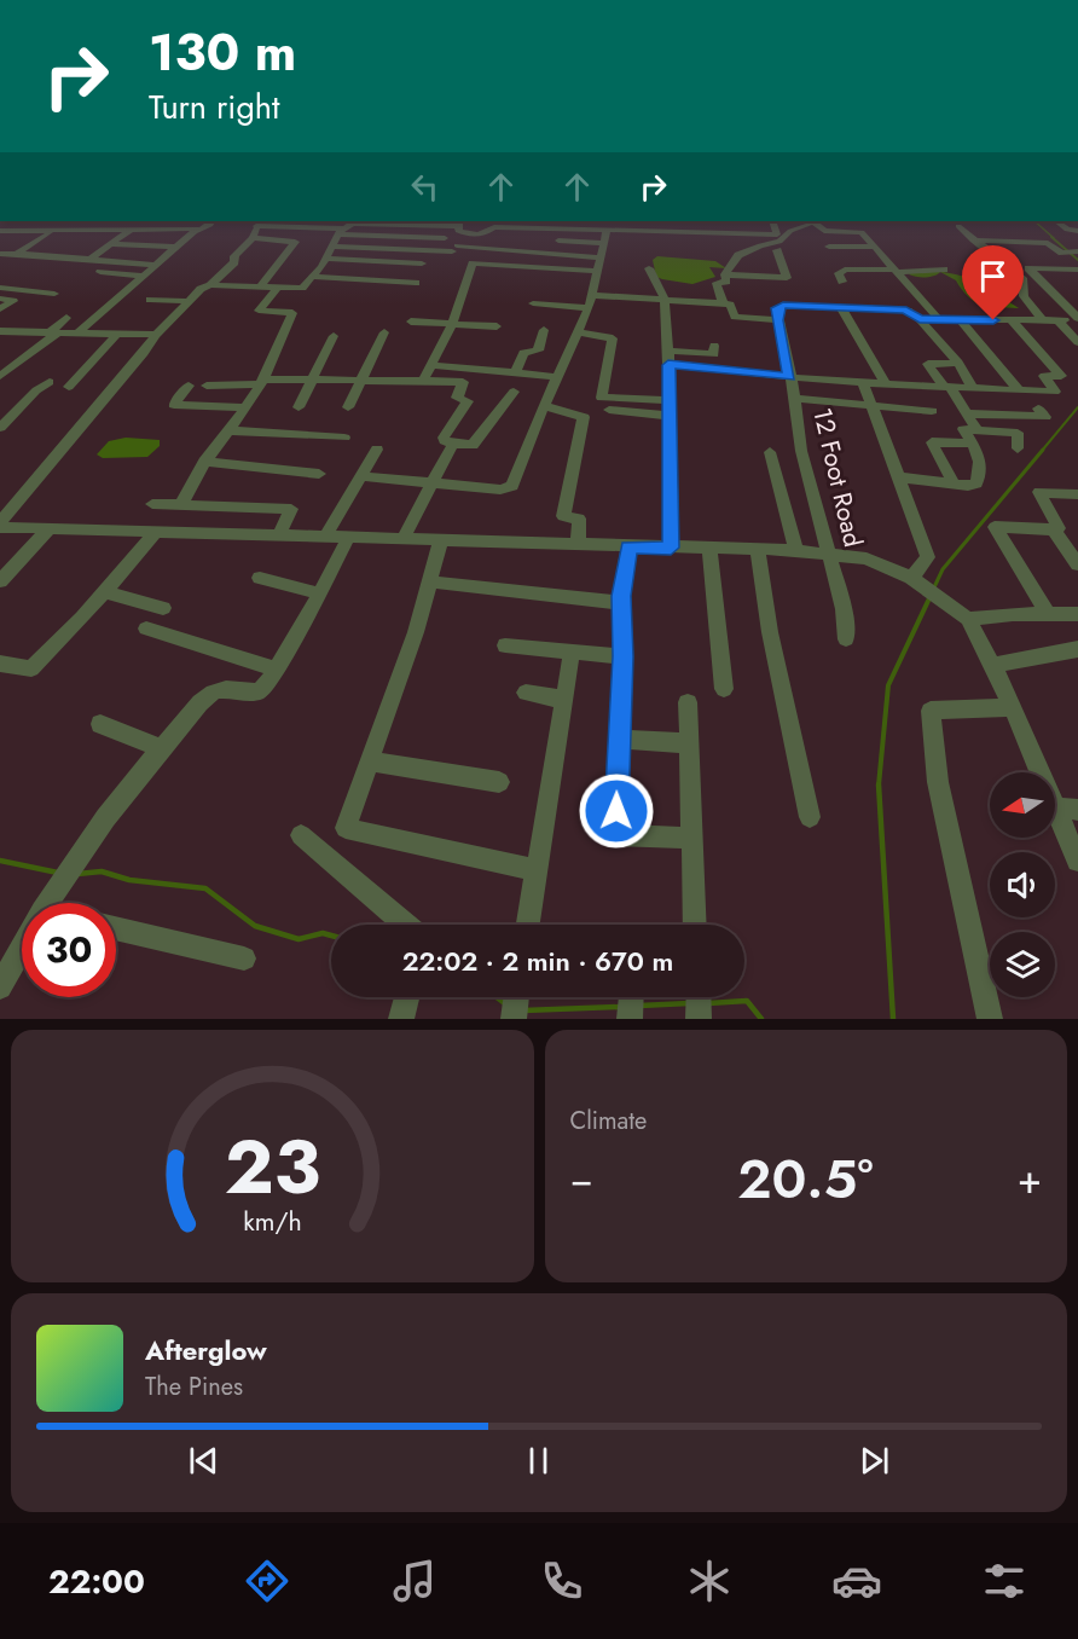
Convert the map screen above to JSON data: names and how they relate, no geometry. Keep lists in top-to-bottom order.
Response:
{
  "streets": {
    "street": ["12 Foot Road"]
  },
  "north": "left",
  "page": {
    "turn": ["130 m", "Turn right"],
    "limit": "30",
    "trip": "22:02 · 2 min · 670 m",
    "tile": "Climate",
    "heat": ["−", "20.5°", "+"],
    "song": ["Afterglow", "The Pines"],
    "tabs": "22:00",
    "gauge": ["23", "km/h"]
  }
}
